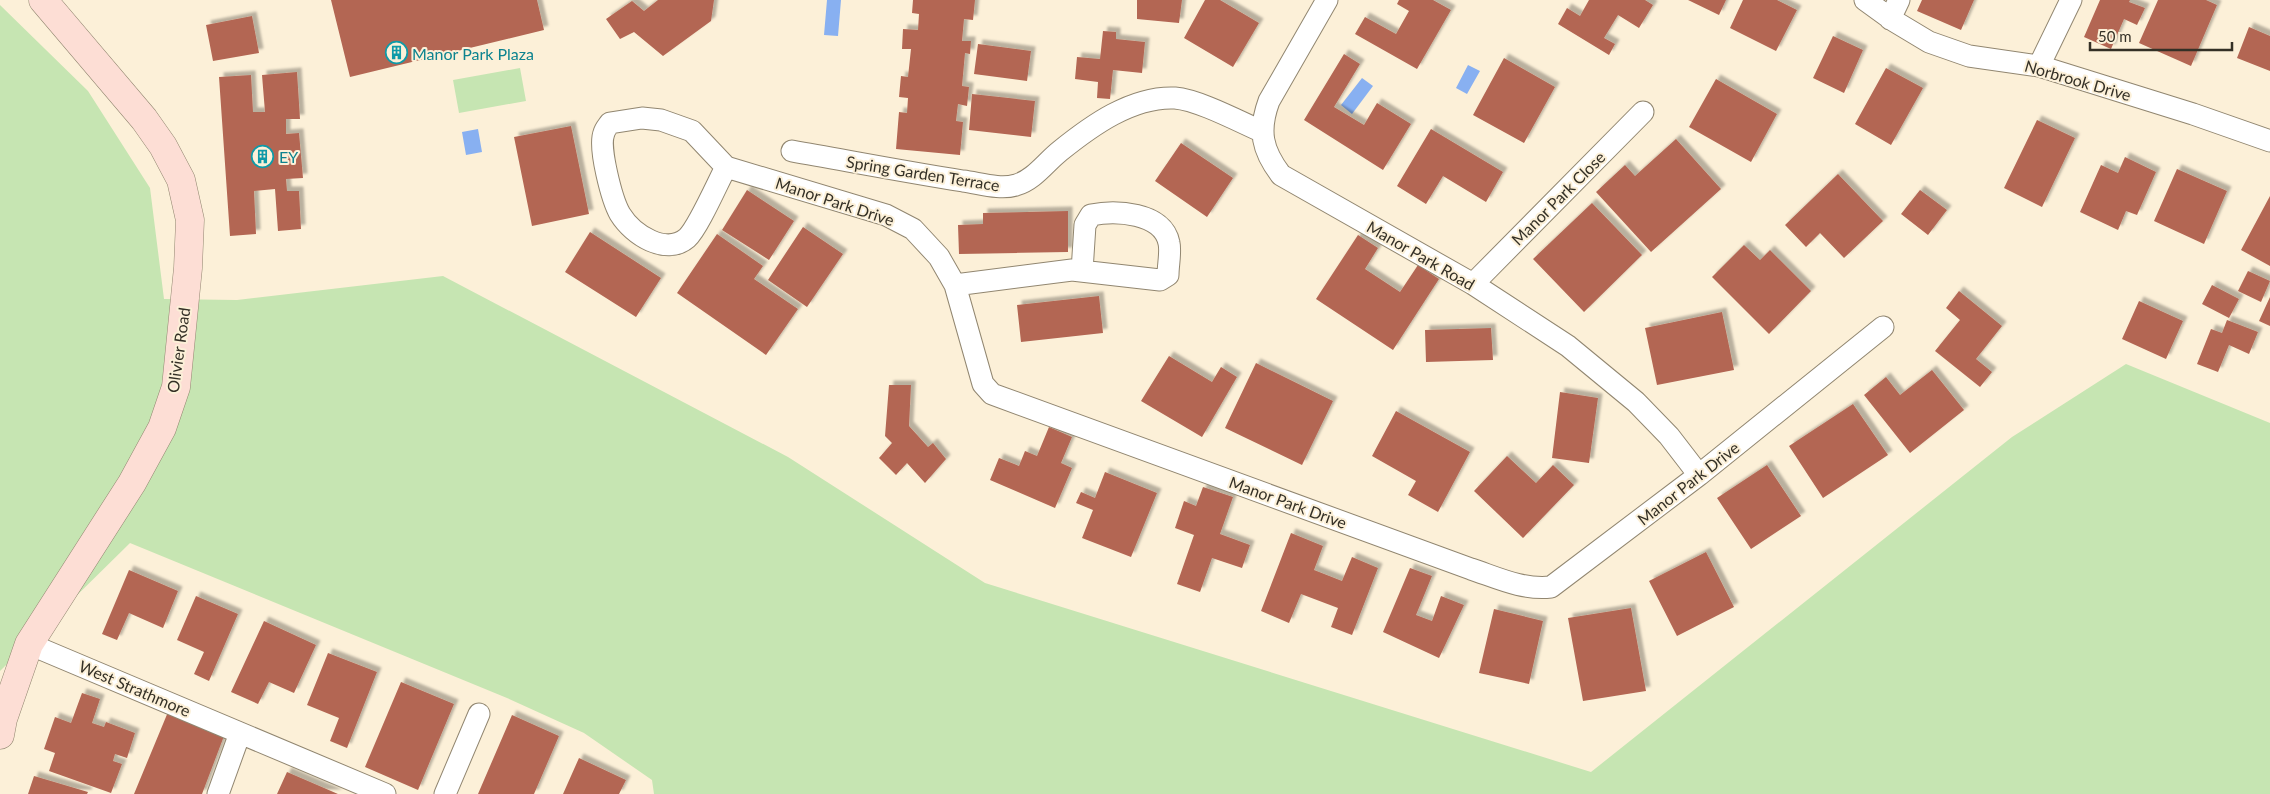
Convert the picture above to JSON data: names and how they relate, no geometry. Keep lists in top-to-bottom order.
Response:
{
  "streets": {
    "main road": ["Olivier Road"],
    "street": [
      "Norbrook Drive",
      "Spring Garden Terrace",
      "Manor Park Close",
      "Manor Park Drive",
      "Manor Park Road",
      "West Strathmore"
    ]
  },
  "crossings": [
    ["Spring Garden Terrace", "Manor Park Road"],
    ["Manor Park Close", "Manor Park Road"],
    ["Manor Park Drive", "Manor Park Road"],
    ["Olivier Road", "West Strathmore"]
  ],
  "places": {
    "building": ["Manor Park Plaza", "EY"]
  },
  "scale_bar": "50 m"
}
